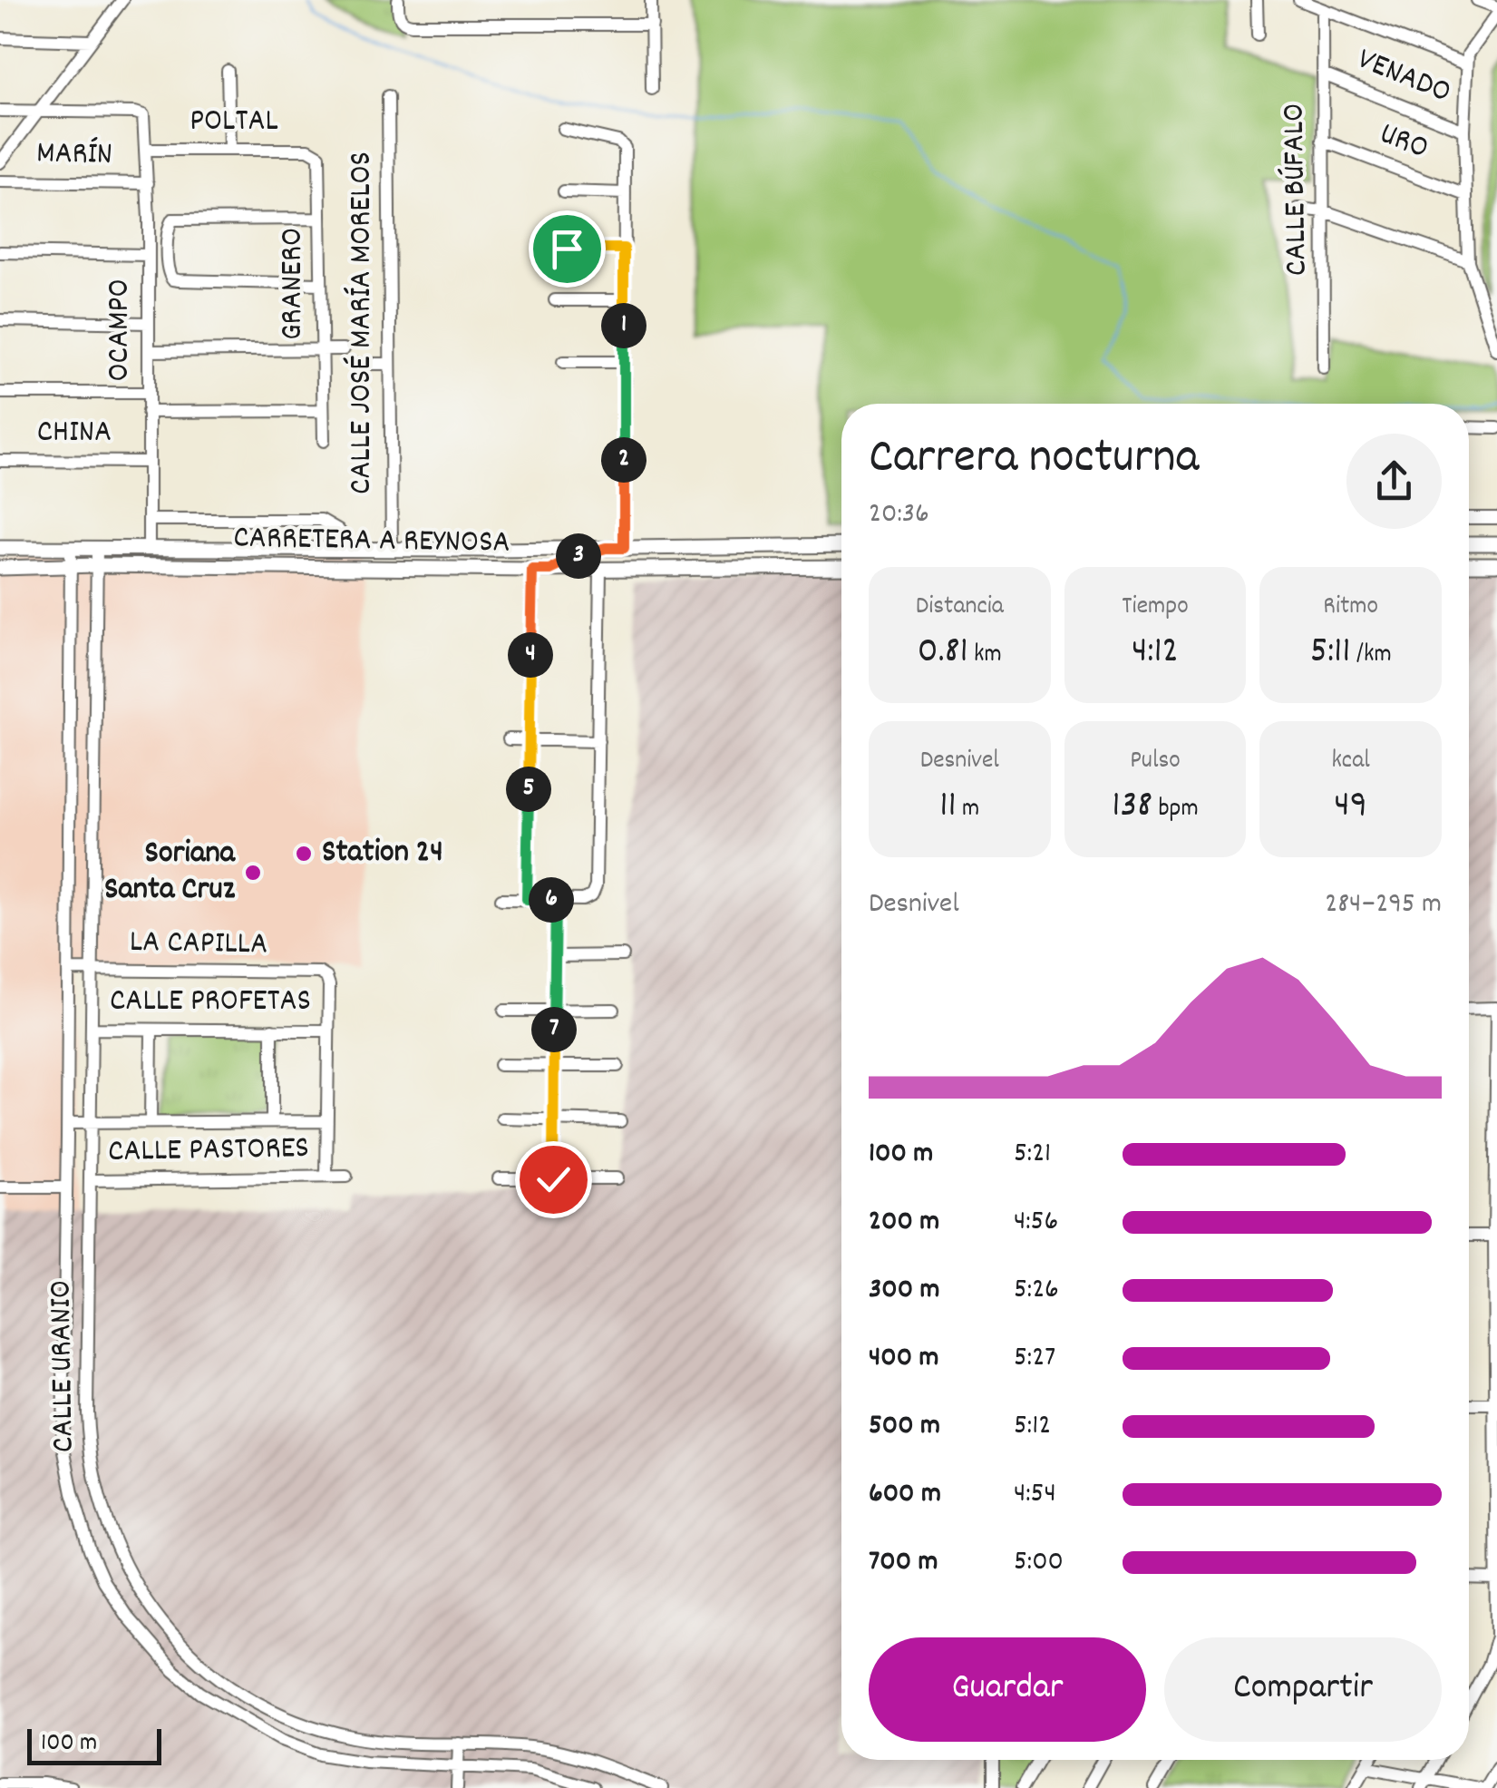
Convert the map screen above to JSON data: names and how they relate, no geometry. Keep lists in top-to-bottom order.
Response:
{
  "streets": {
    "main road": ["CARRETERA A REYNOSA"],
    "street": [
      "VENADO",
      "POLTAL",
      "URO",
      "MARÍN",
      "CALLE BÚFALO",
      "GRANERO",
      "CALLE JOSÉ MARÍA MORELOS",
      "OCAMPO",
      "CHINA",
      "LA CAPILLA",
      "CALLE PROFETAS",
      "CALLE PASTORES",
      "CALLE URANIO"
    ]
  },
  "crossings": [
    ["VENADO", "CALLE BÚFALO"],
    ["POLTAL", "GRANERO"],
    ["POLTAL", "OCAMPO"],
    ["URO", "CALLE BÚFALO"],
    ["MARÍN", "OCAMPO"],
    ["CALLE JOSÉ MARÍA MORELOS", "CARRETERA A REYNOSA"],
    ["OCAMPO", "CHINA"],
    ["OCAMPO", "CARRETERA A REYNOSA"],
    ["CARRETERA A REYNOSA", "CALLE URANIO"],
    ["LA CAPILLA", "CALLE PROFETAS"],
    ["LA CAPILLA", "CALLE URANIO"],
    ["CALLE PROFETAS", "CALLE URANIO"],
    ["CALLE PASTORES", "CALLE URANIO"]
  ],
  "places": ["Station 24", "Soriana Santa Cruz"],
  "scale_bar": "100 m",
  "page": {
    "pins": [
      "1",
      "2",
      "3",
      "4",
      "5",
      "6",
      "7"
    ],
    "heading": ["Carrera nocturna", "20:36"],
    "stats": [
      ["Distancia", "0.81 km"],
      ["Tiempo", "4:12"],
      ["Ritmo", "5:11 /km"],
      ["Desnivel", "11 m"],
      ["Pulso", "138 bpm"],
      ["kcal", "49"]
    ],
    "chart": ["Desnivel", "284–295 m"],
    "list": [
      {
        "name": "100 m",
        "note": "5:21"
      },
      {
        "name": "200 m",
        "note": "4:56"
      },
      {
        "name": "300 m",
        "note": "5:26"
      },
      {
        "name": "400 m",
        "note": "5:27"
      },
      {
        "name": "500 m",
        "note": "5:12"
      },
      {
        "name": "600 m",
        "note": "4:54"
      },
      {
        "name": "700 m",
        "note": "5:00"
      }
    ],
    "buttons": ["Guardar", "Compartir"],
    "scale": "100 m"
  }
}
